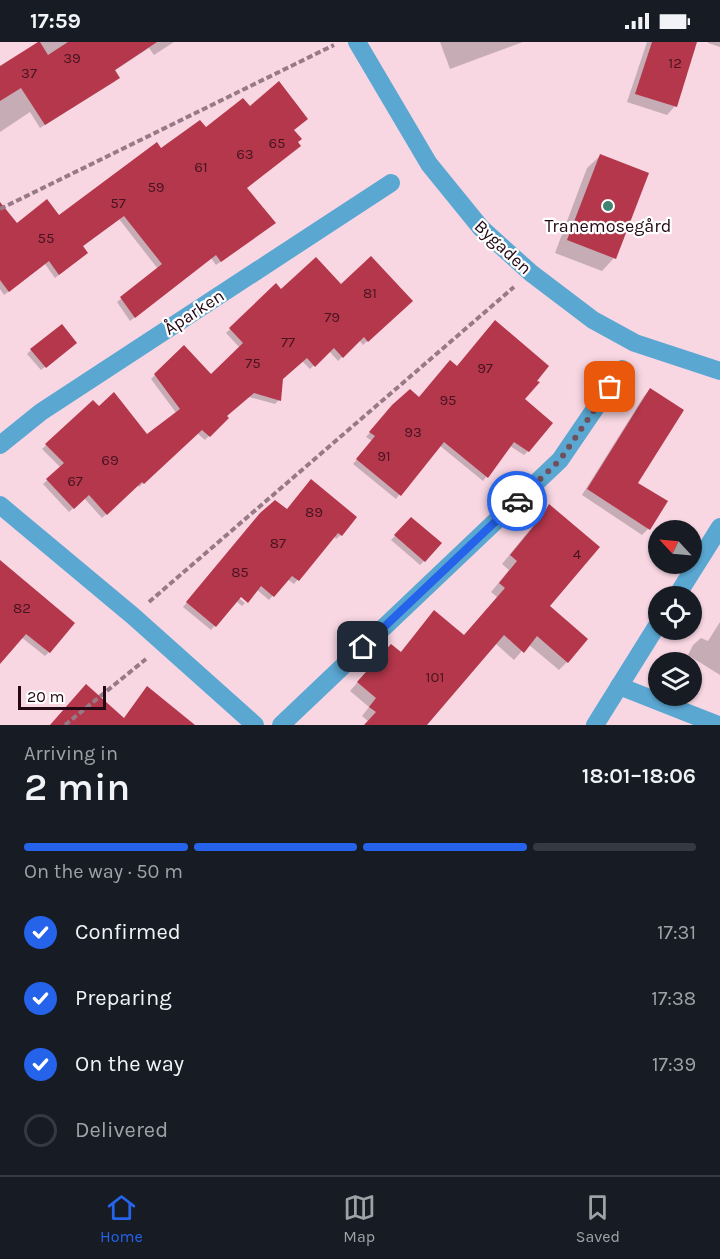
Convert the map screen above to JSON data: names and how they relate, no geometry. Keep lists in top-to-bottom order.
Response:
{
  "streets": {
    "street": ["Bygaden", "Åparken"]
  },
  "places": ["Tranemosegård"],
  "house_numbers": [
    "39",
    "12",
    "37",
    "65",
    "63",
    "61",
    "59",
    "57",
    "55",
    "81",
    "79",
    "77",
    "75",
    "97",
    "95",
    "93",
    "91",
    "69",
    "67",
    "89",
    "87",
    "4",
    "85",
    "82",
    "101"
  ],
  "scale_bar": "20 m",
  "north": "top left",
  "page": {
    "status": "17:59",
    "scale": "20 m",
    "heading": ["2 min", "Arriving in", "18:01–18:06"],
    "bar": "On the way · 50 m",
    "list": [
      ["Confirmed", "17:31"],
      ["Preparing", "17:38"],
      ["On the way", "17:39"],
      "Delivered"
    ],
    "tabs": ["Home", "Map", "Saved"]
  }
}
